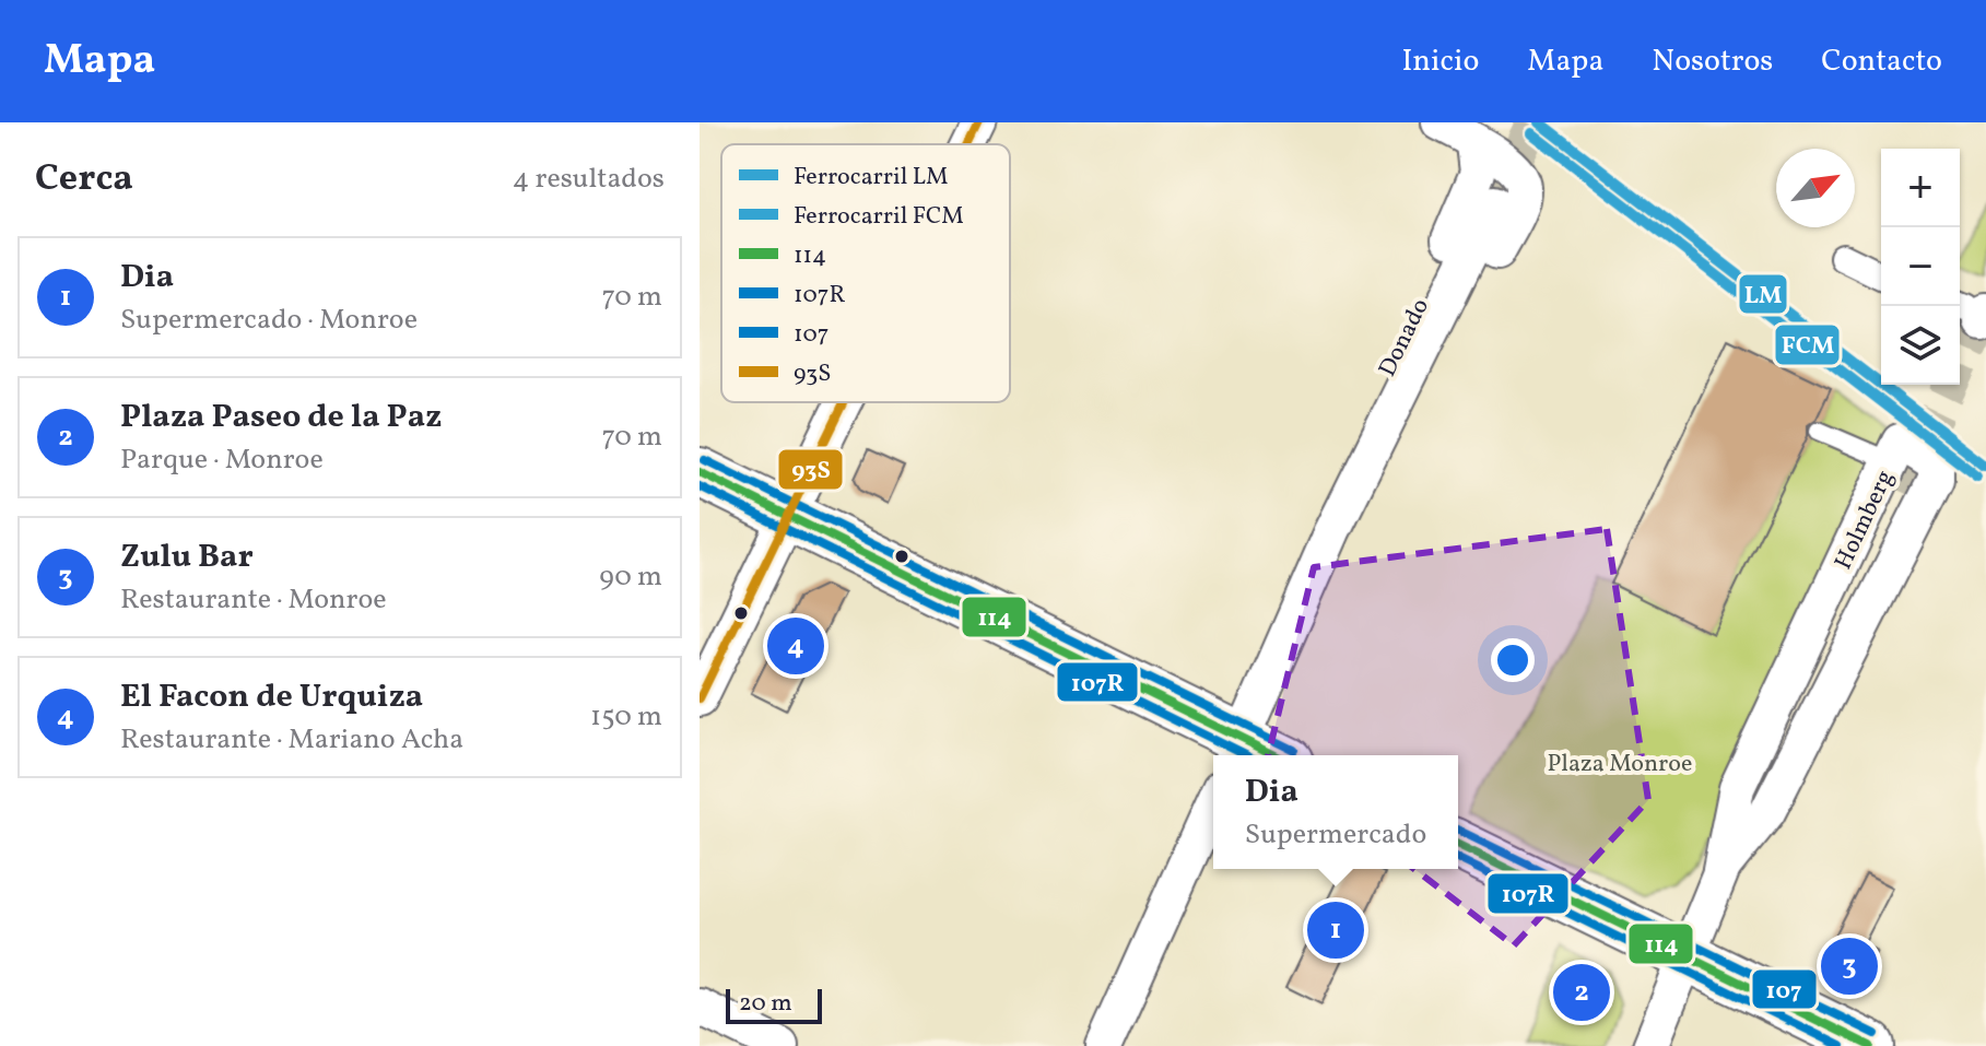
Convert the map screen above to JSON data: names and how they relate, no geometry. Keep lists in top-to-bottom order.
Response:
{
  "streets": {
    "street": ["Donado", "Holmberg"]
  },
  "parks": ["Plaza Monroe"],
  "lines": [
    "rail line LM",
    "transit line 93S",
    "rail line FCM",
    "transit line 107",
    "transit line 114",
    "transit line 107R"
  ],
  "legend": [
    "Ferrocarril LM",
    "Ferrocarril FCM",
    "114",
    "107R",
    "107",
    "93S"
  ],
  "scale_bar": "20 m",
  "north": "top right",
  "page": {
    "header": "Mapa",
    "nav": [
      "Inicio",
      "Mapa",
      "Nosotros",
      "Contacto"
    ],
    "heading": ["Cerca", "4 resultados"],
    "map_buttons": ["+", "−"],
    "list": [
      {
        "mark": "1",
        "name": "Dia",
        "note": "Supermercado · Monroe",
        "value": "70 m"
      },
      {
        "mark": "2",
        "name": "Plaza Paseo de la Paz",
        "note": "Parque · Monroe",
        "value": "70 m"
      },
      {
        "mark": "3",
        "name": "Zulu Bar",
        "note": "Restaurante · Monroe",
        "value": "90 m"
      },
      {
        "mark": "4",
        "name": "El Facon de Urquiza",
        "note": "Restaurante · Mariano Acha",
        "value": "150 m"
      }
    ],
    "pins": [
      "4",
      "1",
      "3",
      "2"
    ],
    "popup": ["Dia", "Supermercado"],
    "scale": "20 m"
  }
}
